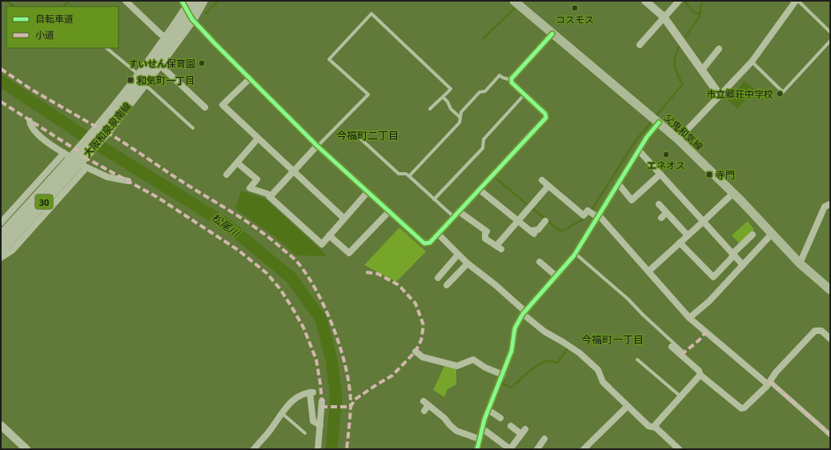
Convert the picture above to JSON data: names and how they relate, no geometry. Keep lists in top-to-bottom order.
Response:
{
  "streets": {
    "main road": ["大阪和泉泉南線", "父鬼和気線", "30"]
  },
  "districts": ["今福町二丁目", "今福町一丁目"],
  "water": ["松尾川"],
  "places": {
    "other": [
      "コスモス",
      "すいせん保育園",
      "市立郷荘中学校",
      "エネオス"
    ],
    "transit": ["和気町一丁目", "寺門"]
  },
  "legend": ["自転車道", "小道"]
}
